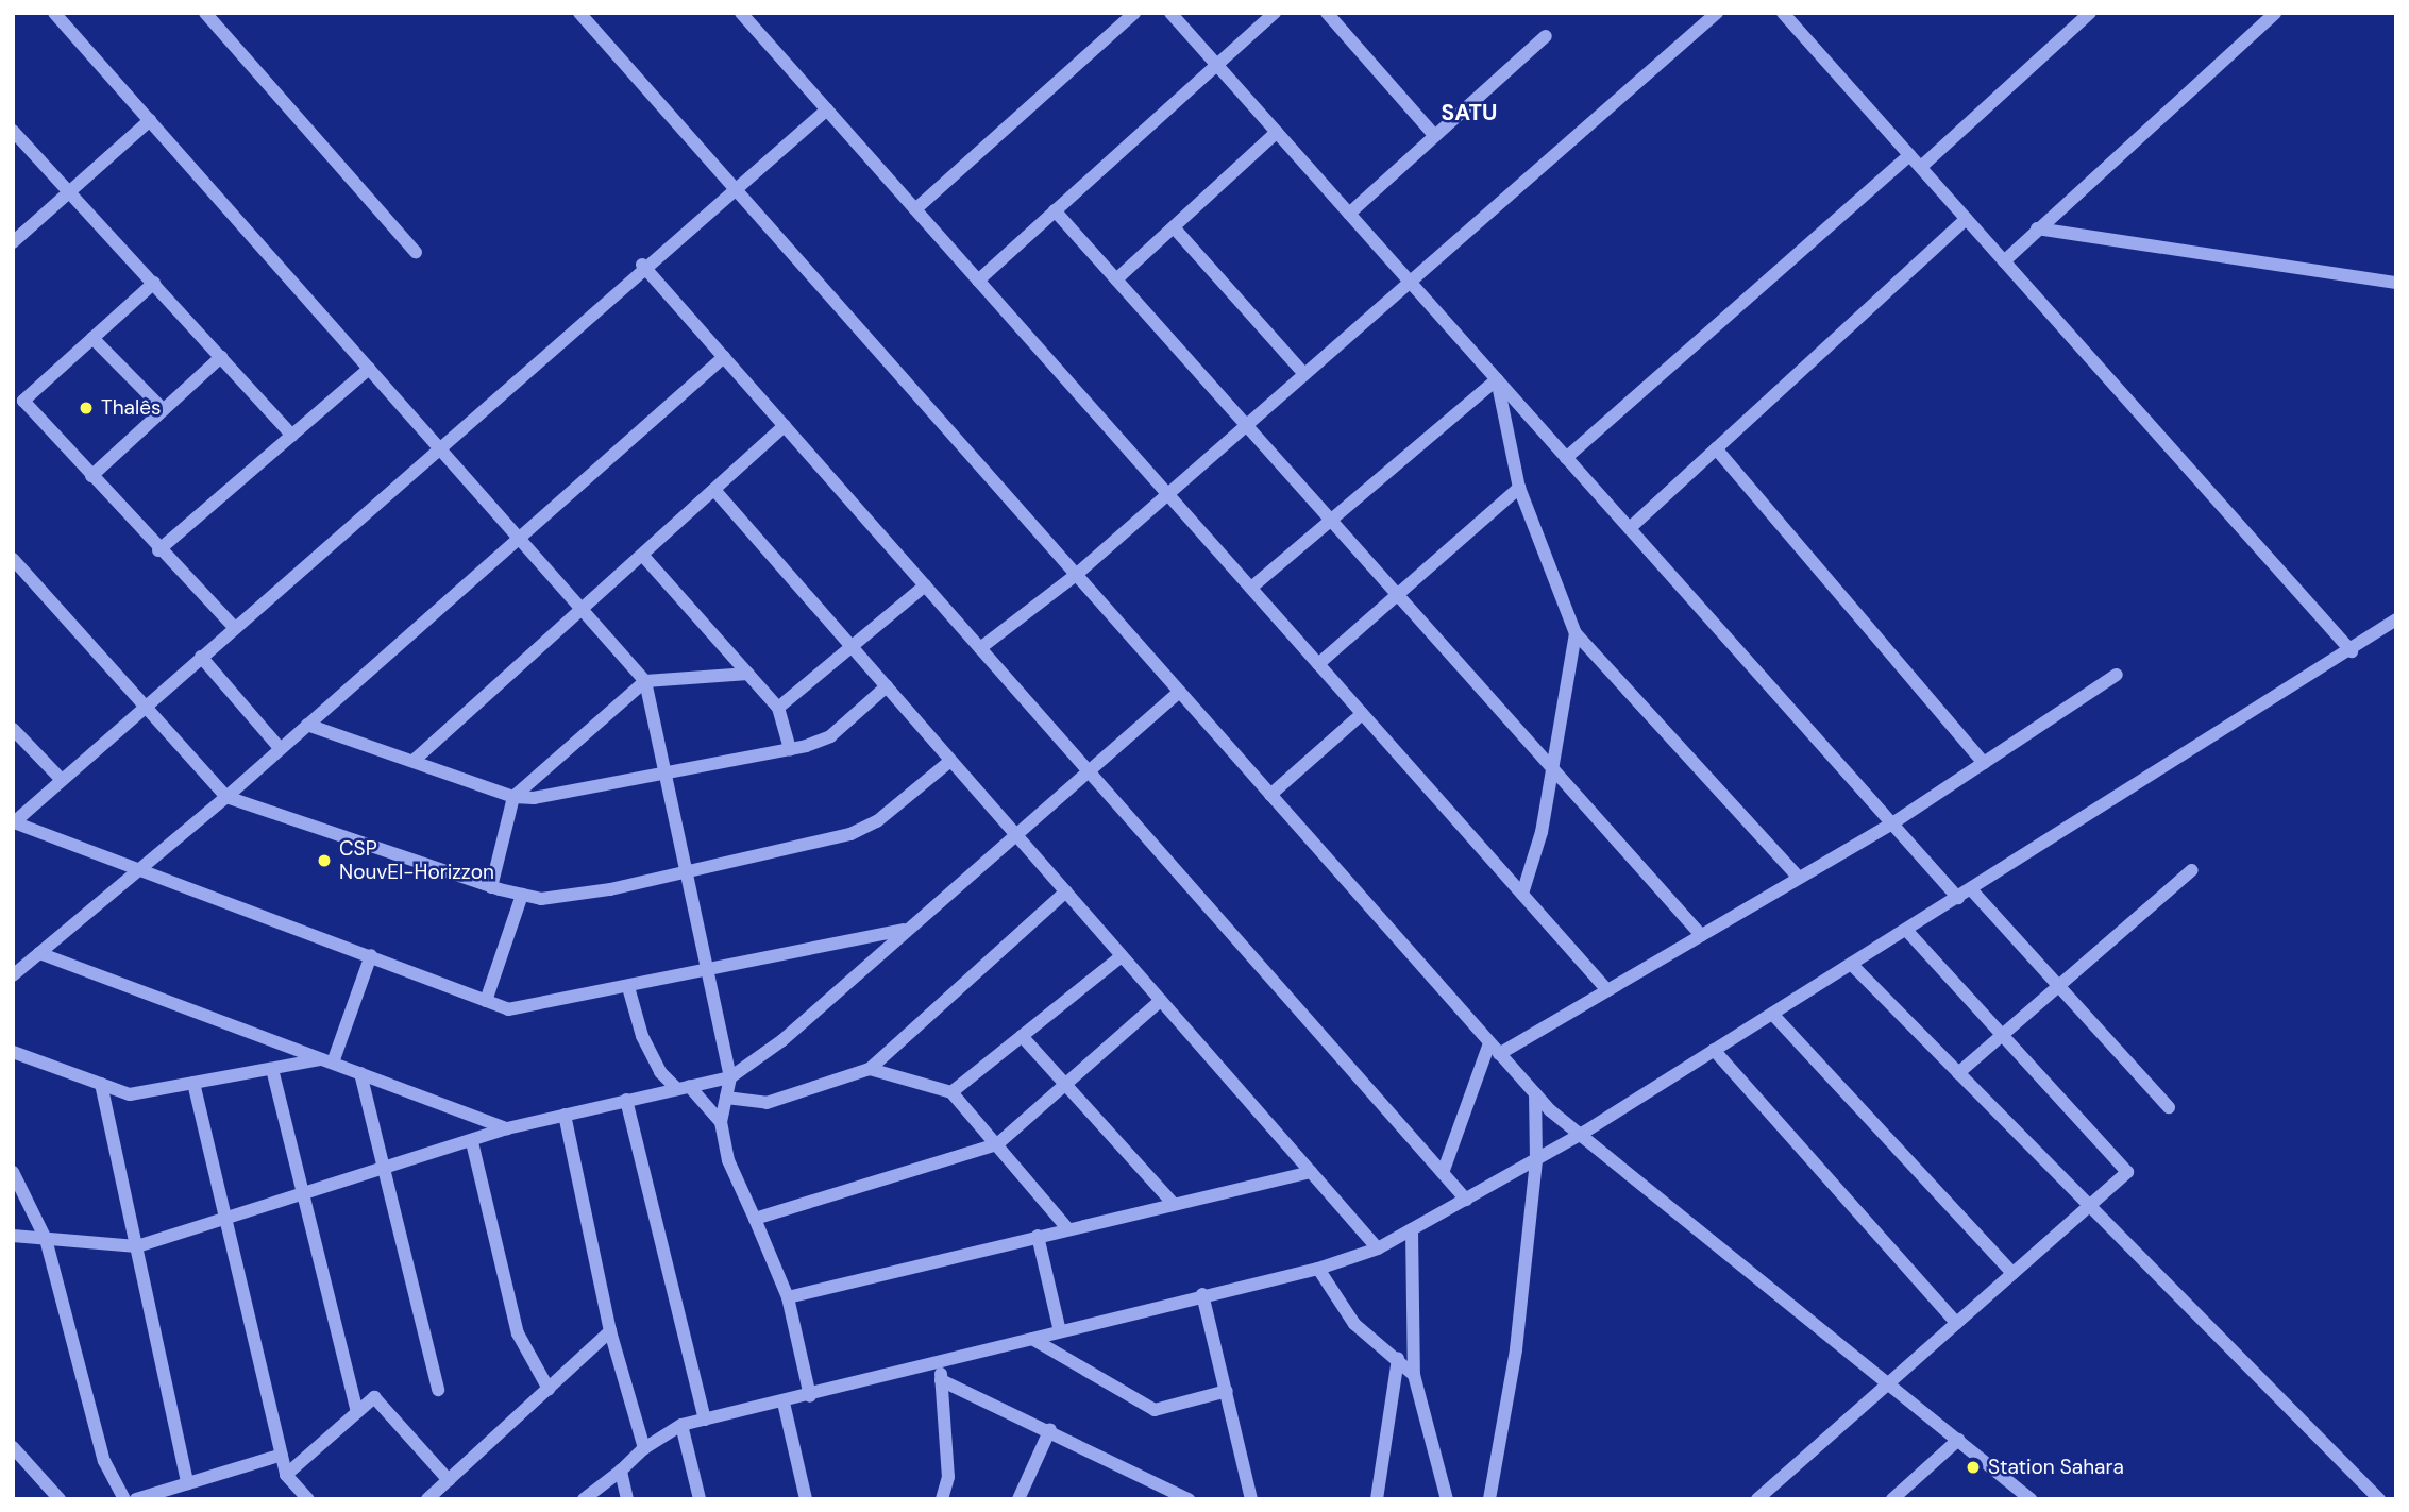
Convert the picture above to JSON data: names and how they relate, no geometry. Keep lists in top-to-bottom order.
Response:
{
  "districts": ["SATU"],
  "places": ["Thalês", "CSP NouvEl-Horizzon", "Station Sahara"]
}
